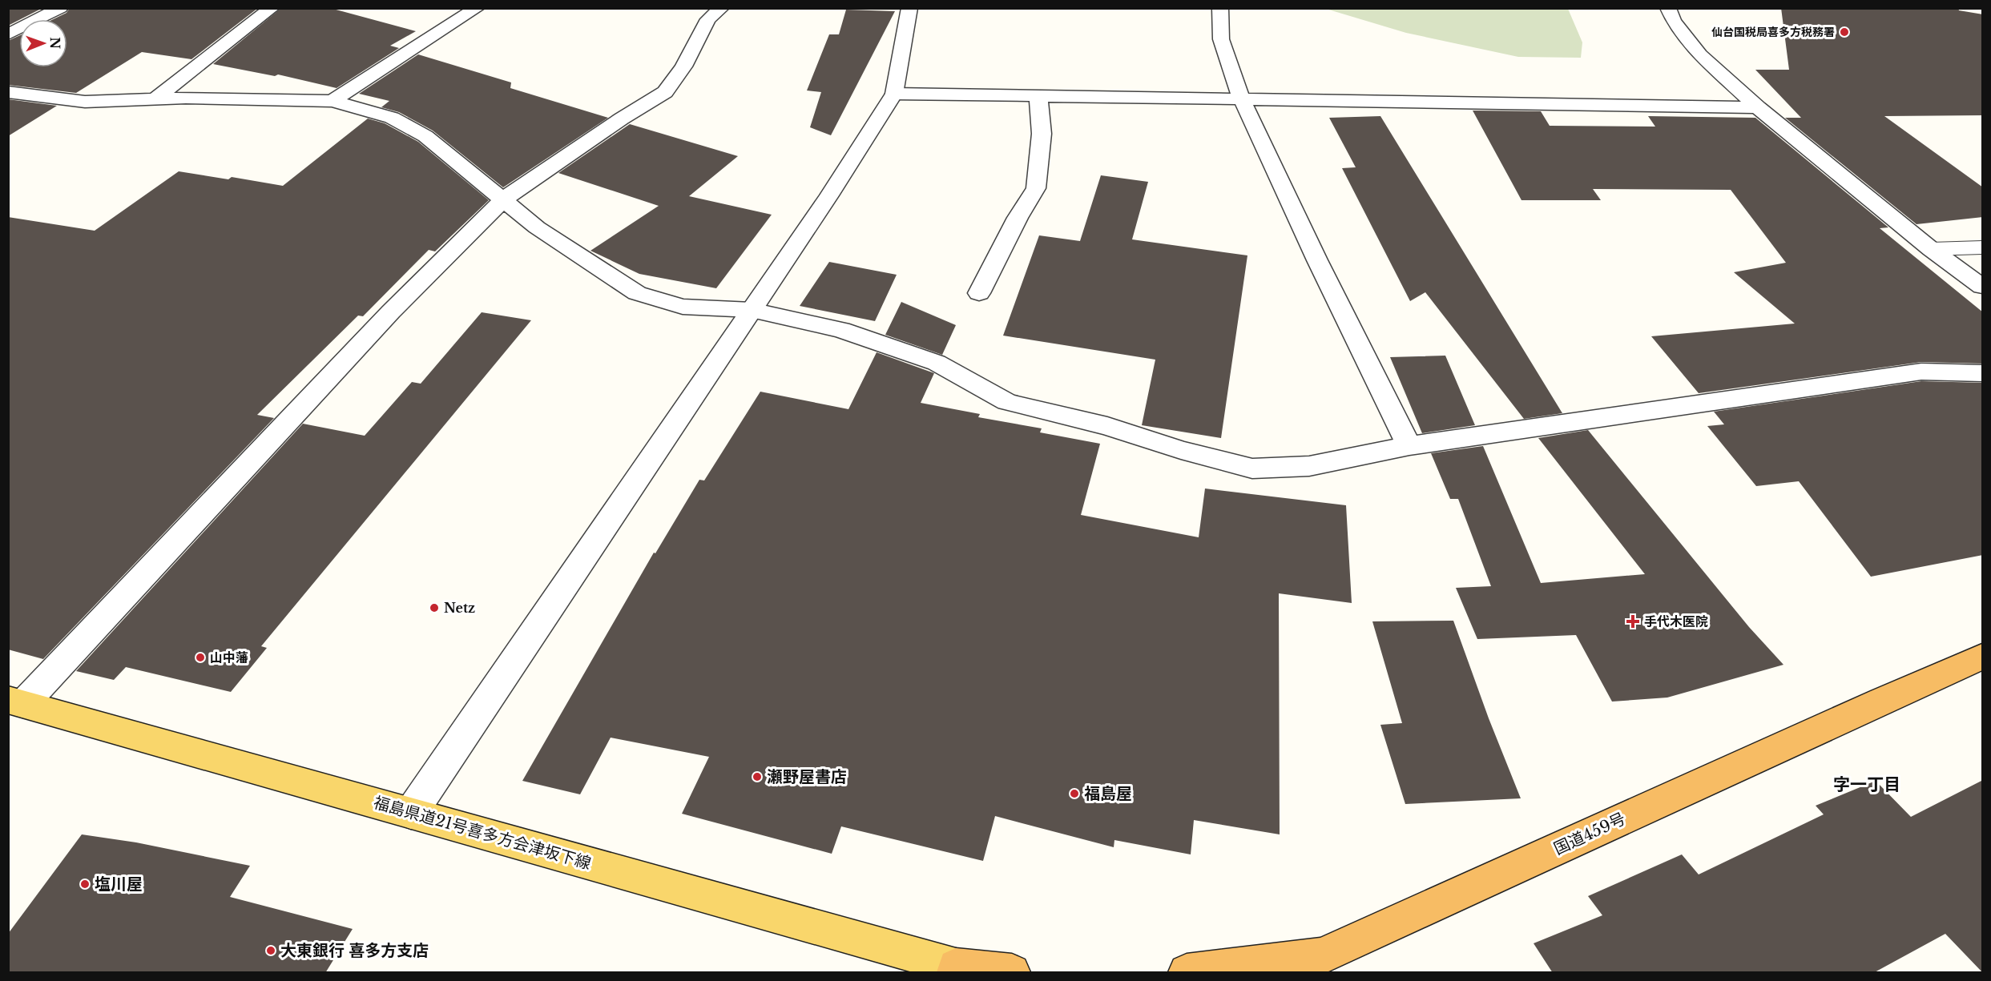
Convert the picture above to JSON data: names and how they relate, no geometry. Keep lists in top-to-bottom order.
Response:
{
  "streets": {
    "highway": ["国道459号"],
    "main road": ["福島県道21号喜多方会津坂下線"]
  },
  "districts": ["字一丁目"],
  "places": {
    "other": [
      "仙台国税局喜多方税務署",
      "Netz",
      "山中藩",
      "瀬野屋書店",
      "福島屋",
      "塩川屋",
      "大東銀行 喜多方支店"
    ],
    "health": ["手代木医院"]
  },
  "north": "right"
}
